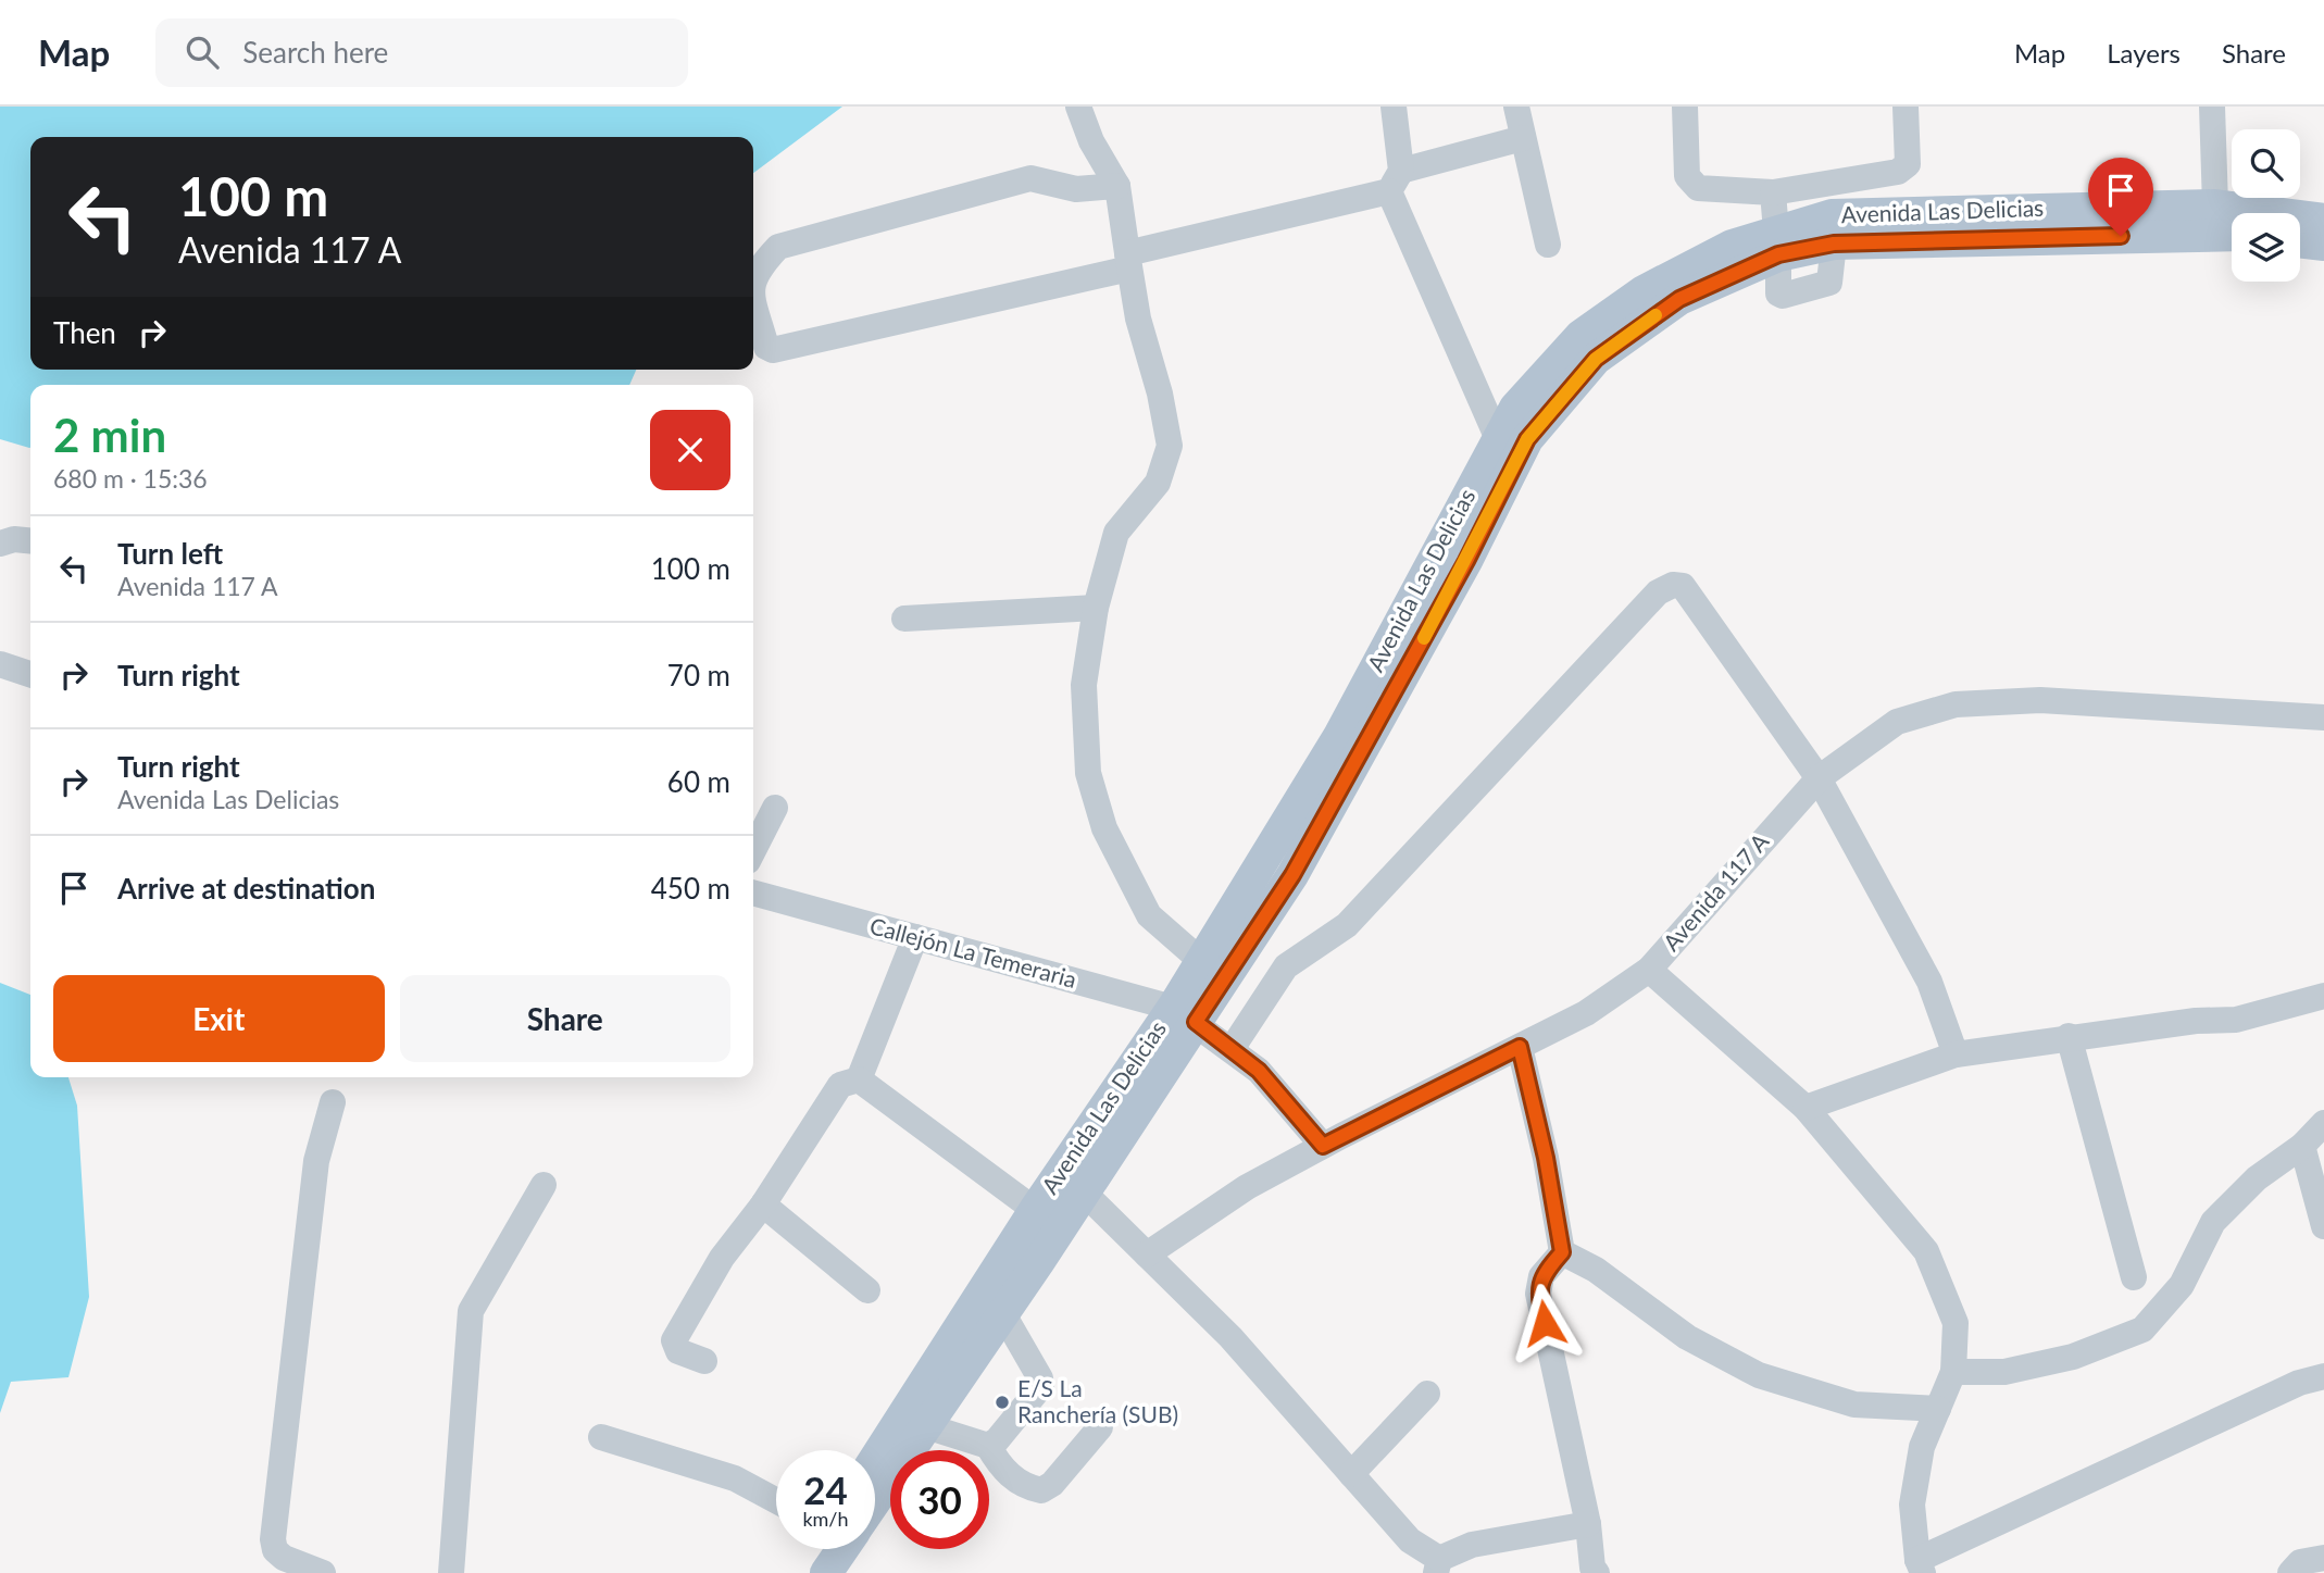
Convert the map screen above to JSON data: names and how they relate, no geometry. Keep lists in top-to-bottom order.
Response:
{
  "streets": {
    "main road": ["Avenida Las Delicias"],
    "street": ["Avenida 117 A", "Callejón La Temeraria"]
  },
  "crossings": [
    ["Avenida Las Delicias", "Callejón La Temeraria"]
  ],
  "places": ["E/S La Ranchería (SUB)"],
  "page": {
    "header": "Map",
    "search": "Search here",
    "nav": ["Map", "Layers", "Share"],
    "turn": ["100 m", "Avenida 117 A"],
    "then": "Then",
    "heading": ["2 min", "680 m · 15:36"],
    "list": [
      {
        "name": "Turn left",
        "note": "Avenida 117 A",
        "value": "100 m"
      },
      {
        "name": "Turn right",
        "value": "70 m"
      },
      {
        "name": "Turn right",
        "note": "Avenida Las Delicias",
        "value": "60 m"
      },
      {
        "name": "Arrive at destination",
        "value": "450 m"
      }
    ],
    "buttons": ["Exit", "Share"],
    "speed": "24 km/h",
    "limit": "30"
  }
}
